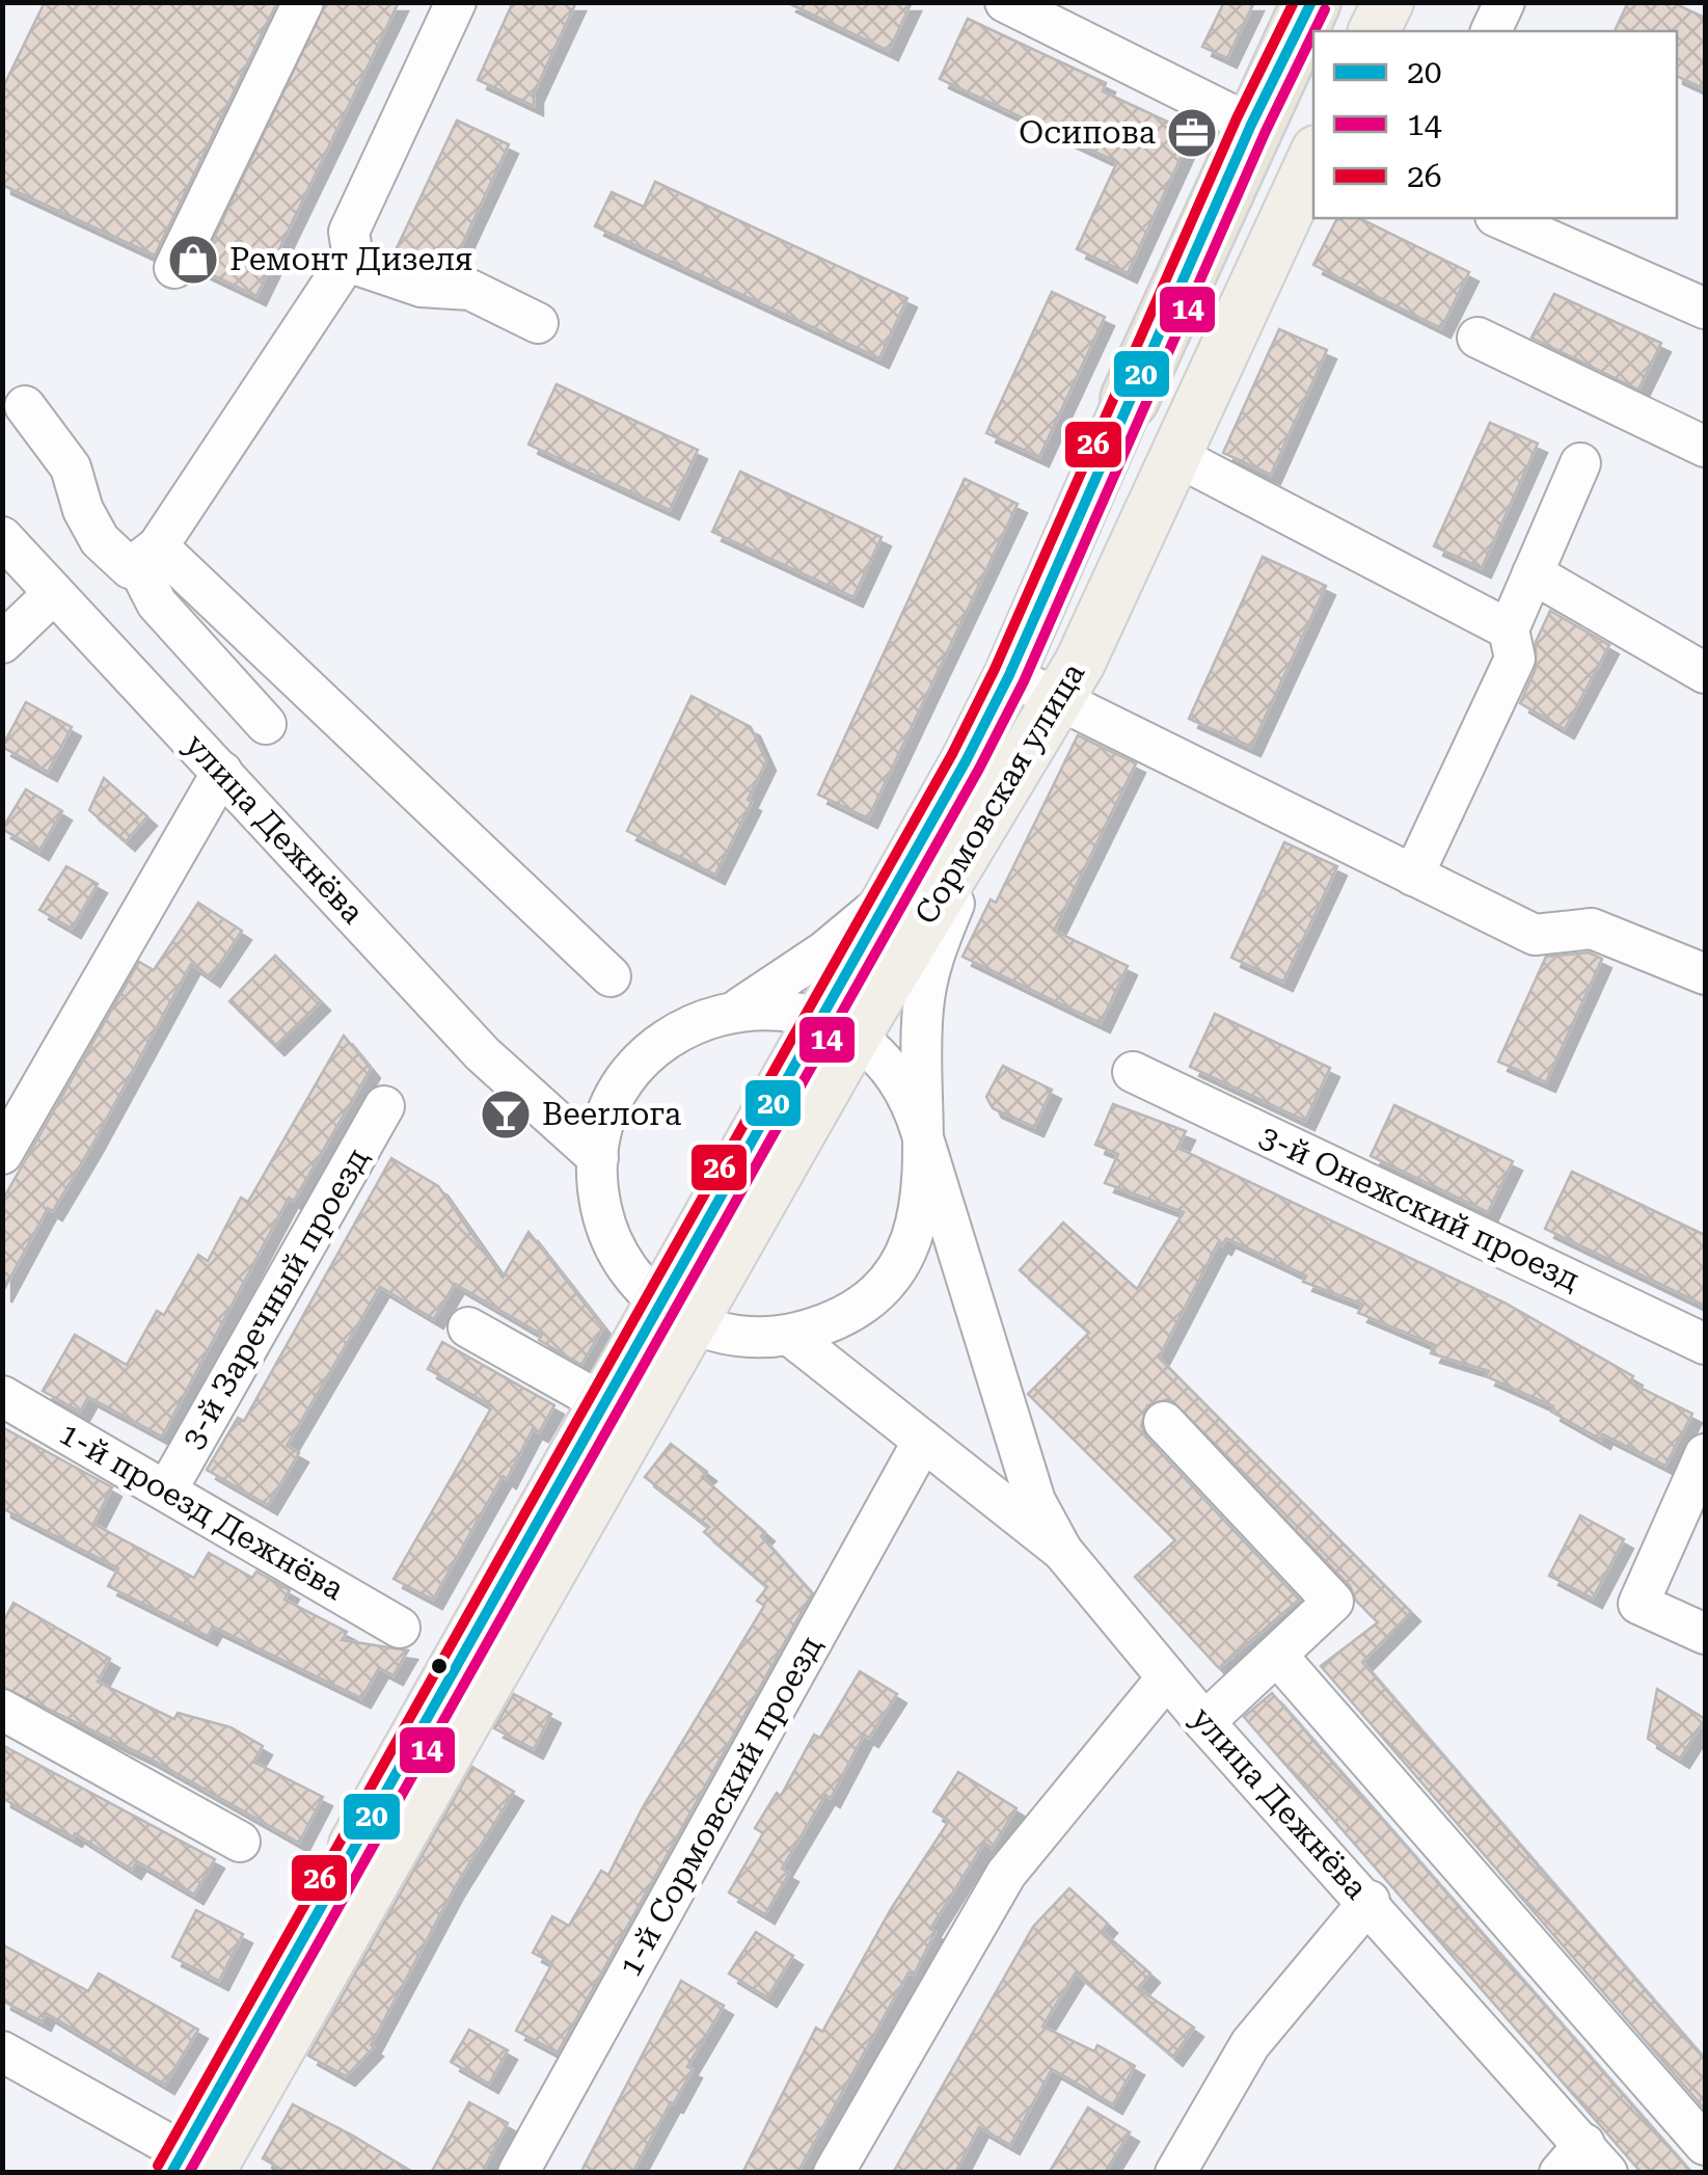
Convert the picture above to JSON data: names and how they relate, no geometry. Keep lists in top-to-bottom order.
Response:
{
  "streets": {
    "highway": ["Сормовская улица"],
    "street": [
      "улица Дежнёва",
      "3-й Онежский проезд",
      "3-й Заречный проезд",
      "1-й проезд Дежнёва",
      "1-й Сормовский проезд"
    ]
  },
  "crossings": [
    ["улица Дежнёва", "1-й Сормовский проезд"],
    ["3-й Заречный проезд", "1-й проезд Дежнёва"]
  ],
  "places": {
    "office": ["Осипова"],
    "shop": ["Ремонт Дизеля"],
    "bar": ["Beerлога"]
  },
  "lines": ["transit line 20", "transit line 26", "transit line 14"],
  "legend": ["20", "14", "26"]
}
